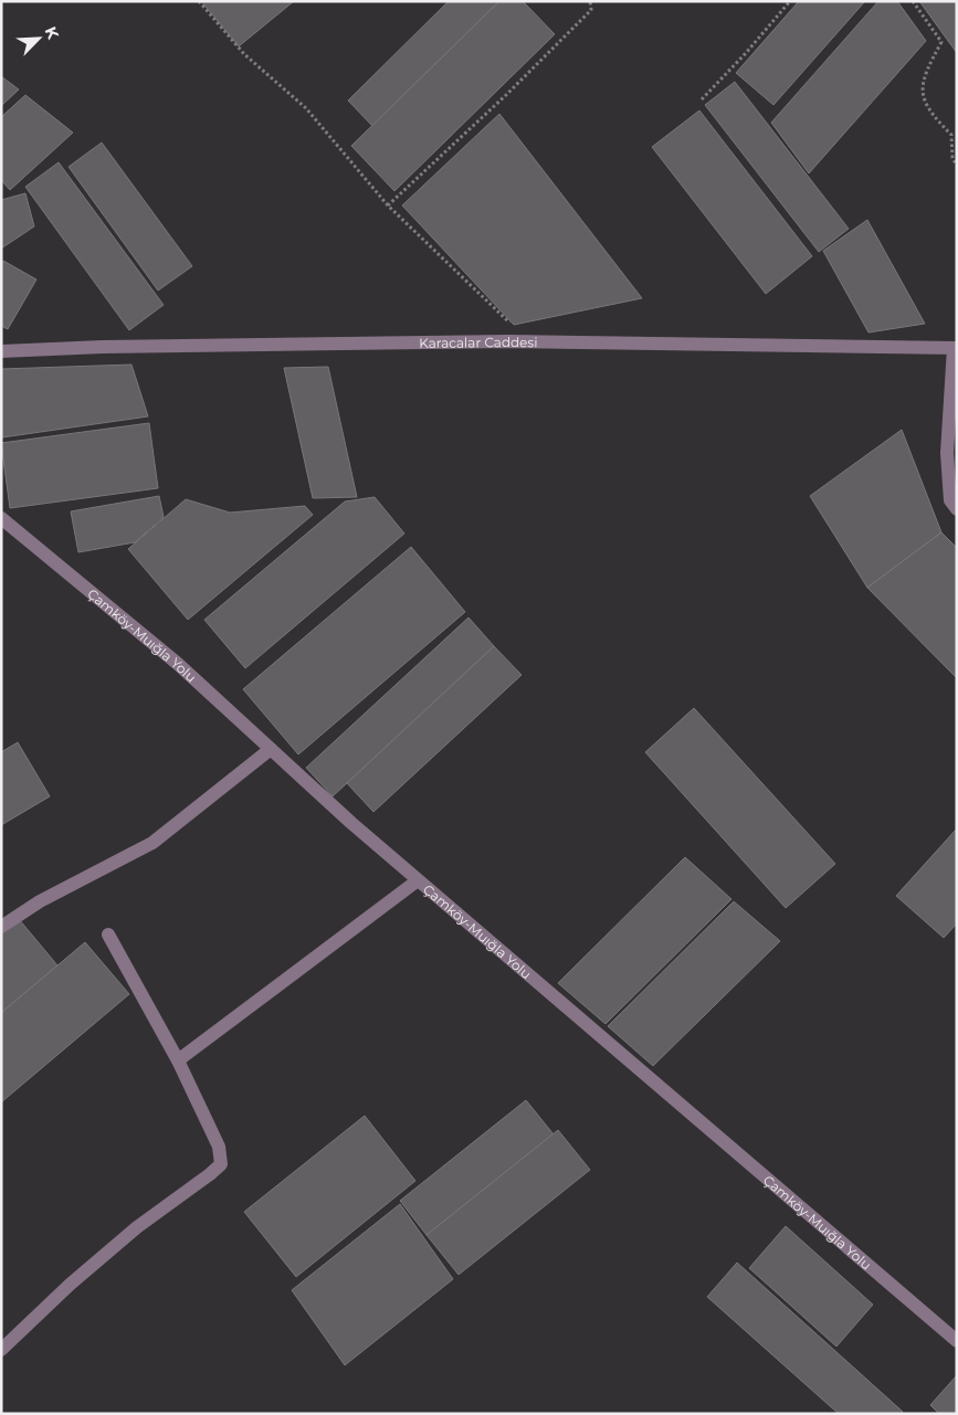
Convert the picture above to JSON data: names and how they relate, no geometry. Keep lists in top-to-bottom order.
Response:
{
  "streets": {
    "street": ["Karacalar Caddesi", "Çamköy-Muığla Yolu"]
  },
  "north": "top right"
}
